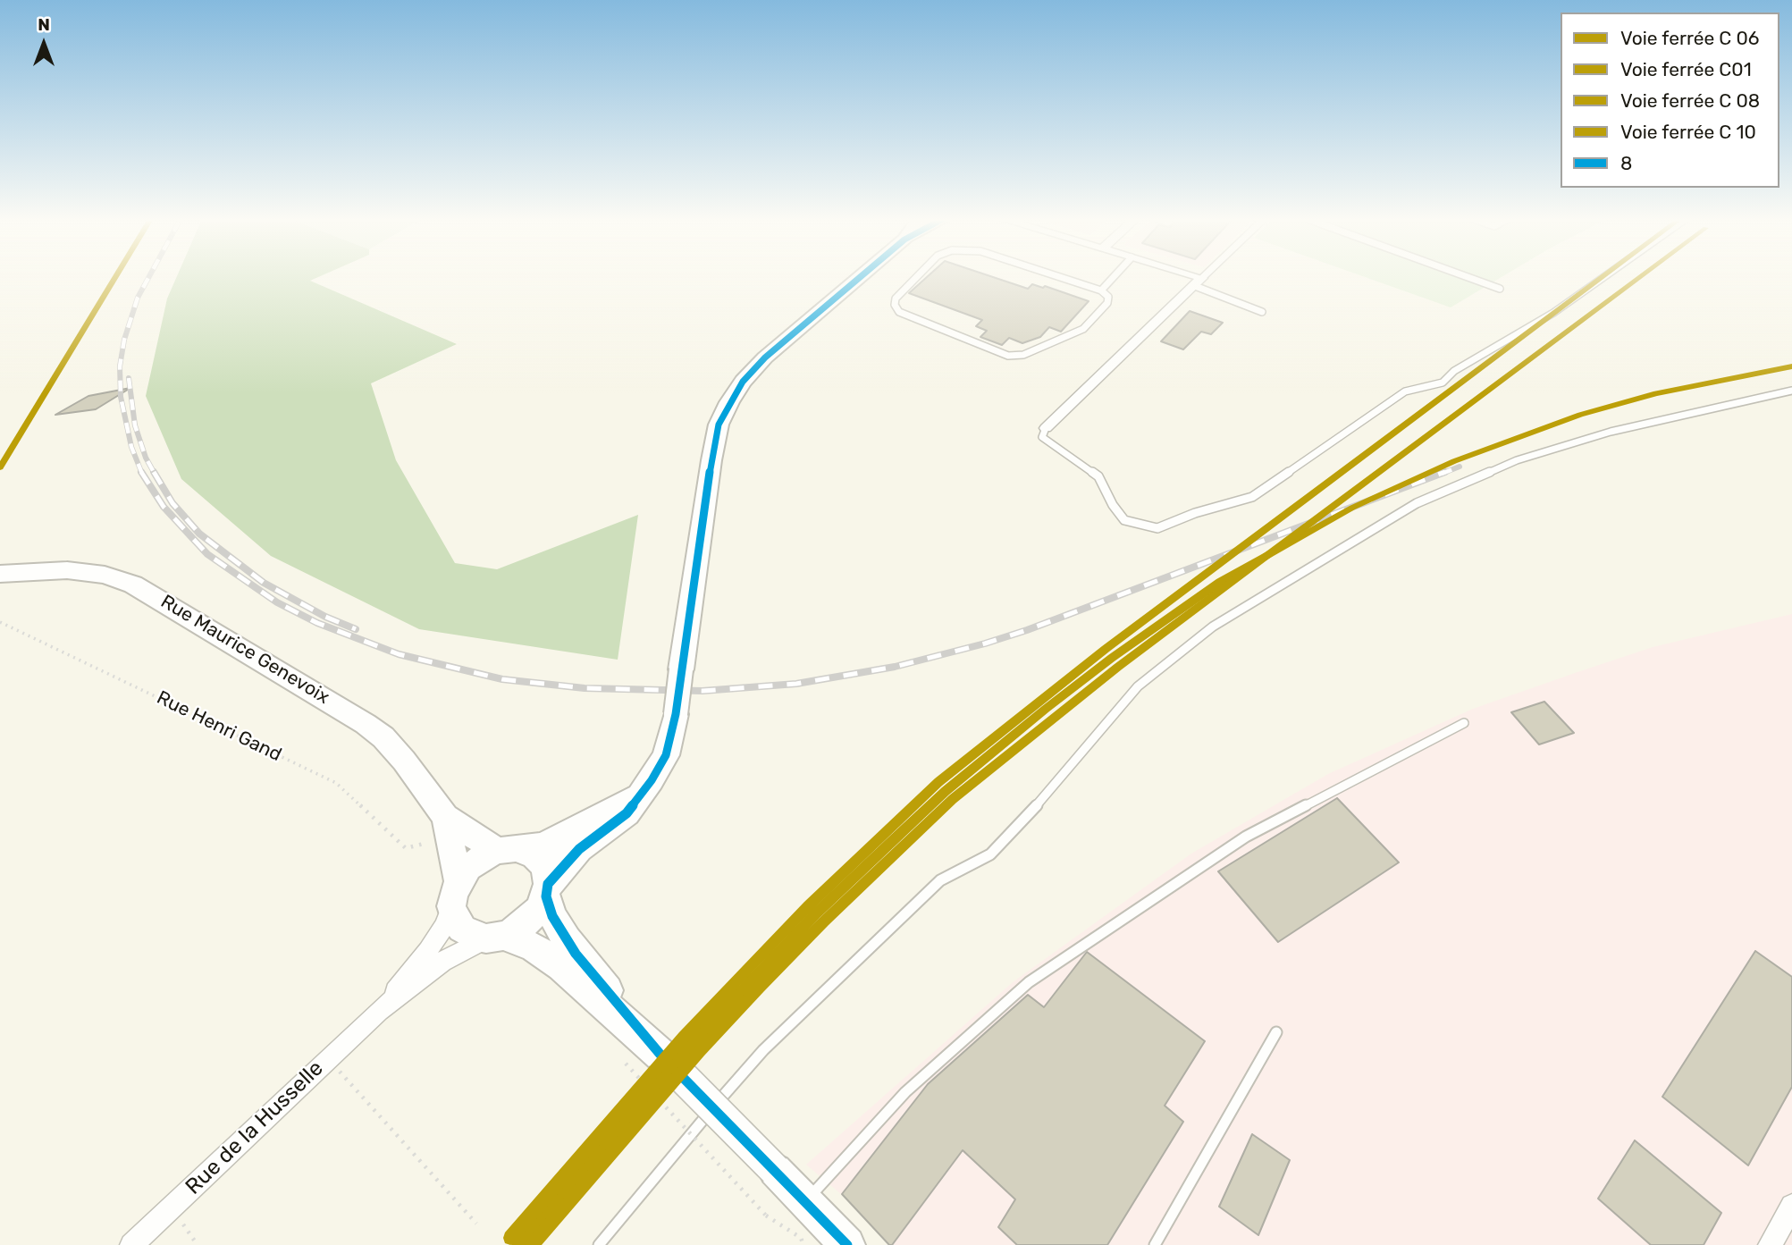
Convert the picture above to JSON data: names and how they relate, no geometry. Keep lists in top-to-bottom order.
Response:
{
  "streets": {
    "main road": ["Rue Maurice Genevoix"],
    "street": ["Rue de la Husselle"],
    "path": ["Rue Henri Gand"]
  },
  "lines": ["rail line C01", "transit line 8"],
  "legend": [
    "Voie ferrée C 06",
    "Voie ferrée C01",
    "Voie ferrée C 08",
    "Voie ferrée C 10",
    "8"
  ],
  "north": "top"
}
